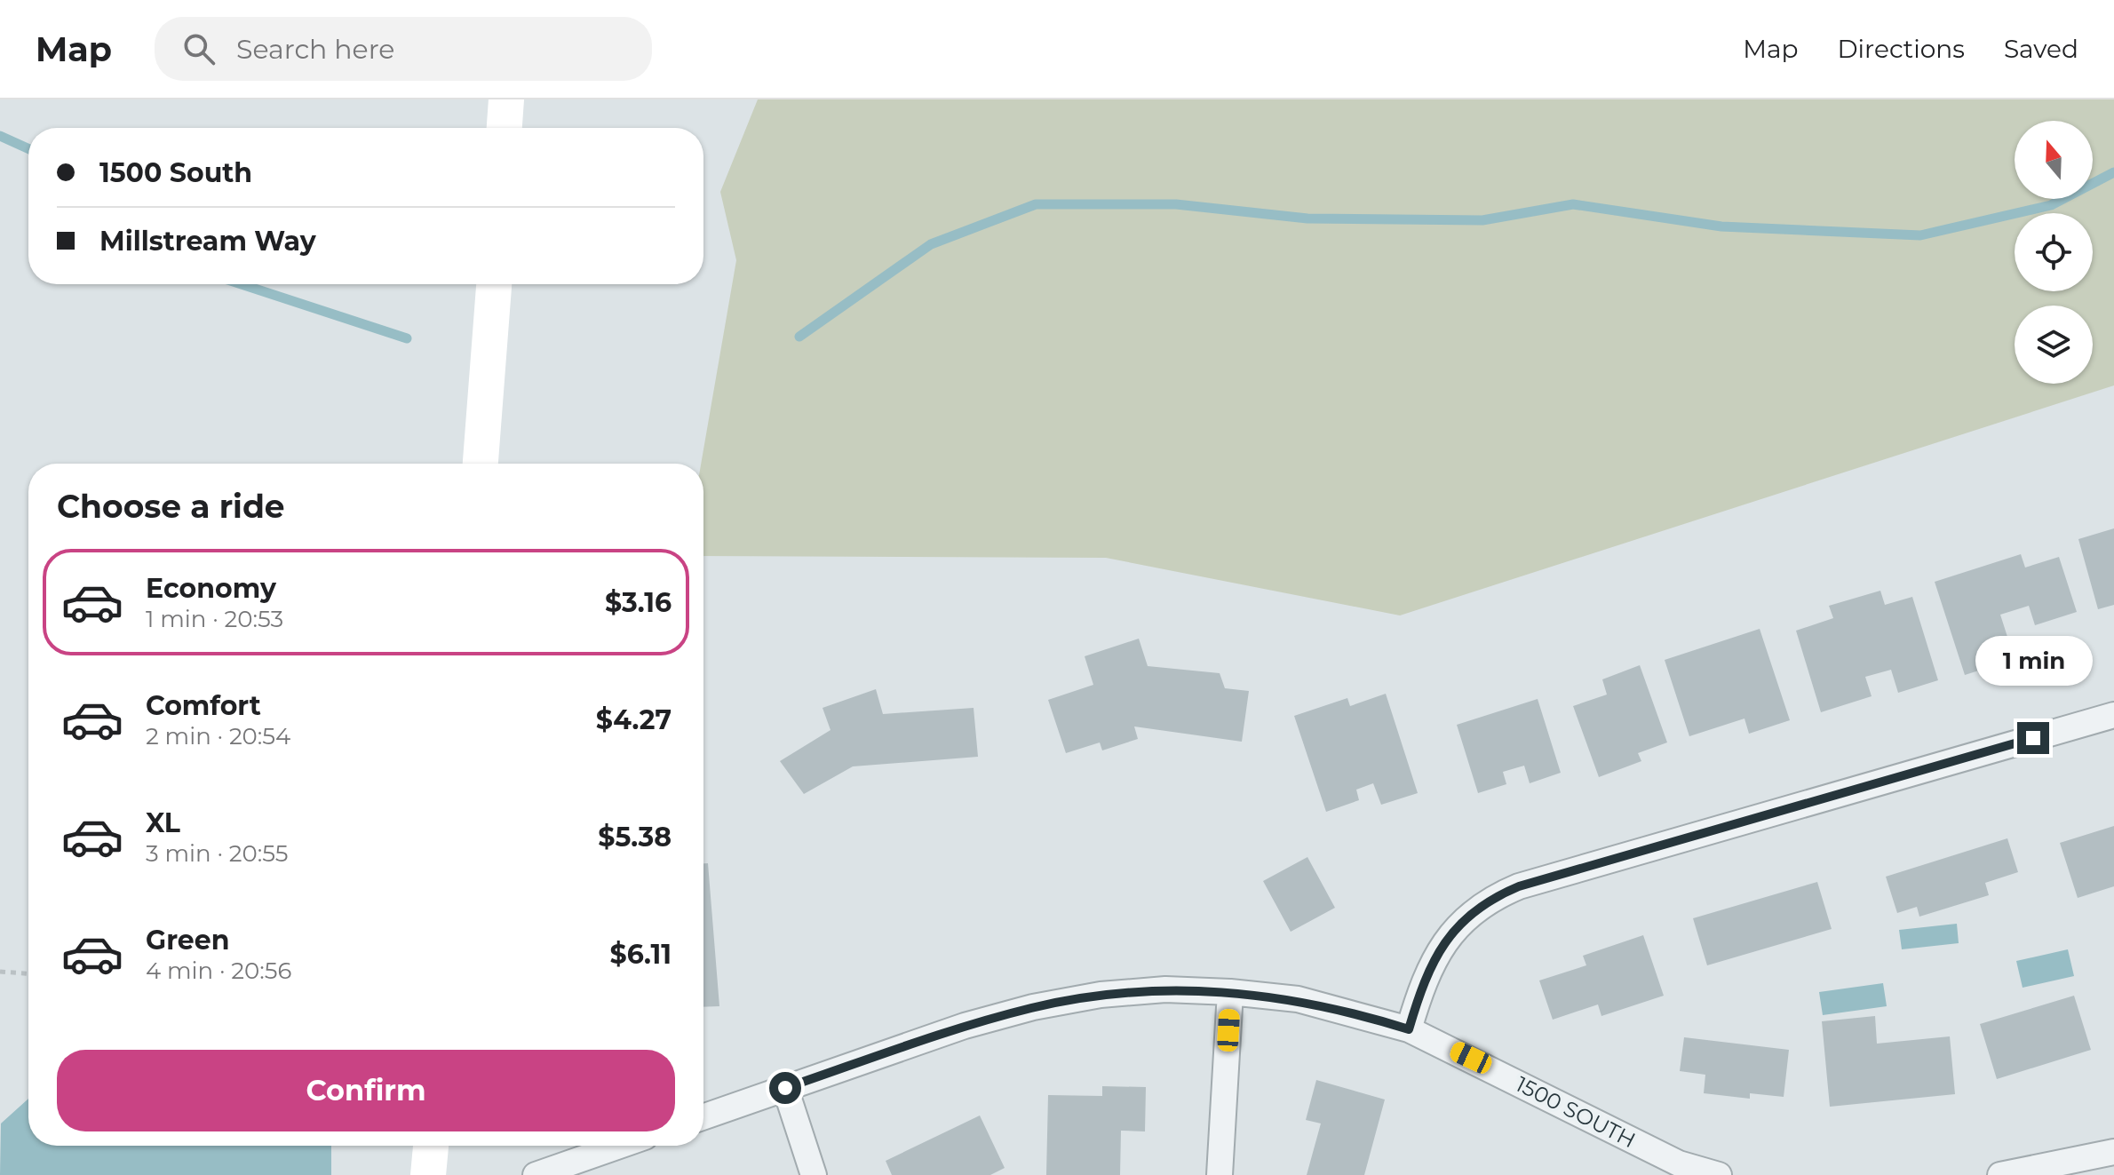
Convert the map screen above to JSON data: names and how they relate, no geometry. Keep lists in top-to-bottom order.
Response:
{
  "streets": {
    "street": ["1500 SOUTH"]
  },
  "north": "top",
  "page": {
    "header": "Map",
    "search": "Search here",
    "nav": ["Map", "Directions", "Saved"],
    "banner": ["1500 South", "Millstream Way"],
    "heading": "Choose a ride",
    "list": [
      {
        "name": "Economy",
        "note": "1 min · 20:53",
        "value": "$3.16"
      },
      {
        "name": "Comfort",
        "note": "2 min · 20:54",
        "value": "$4.27"
      },
      {
        "name": "XL",
        "note": "3 min · 20:55",
        "value": "$5.38"
      },
      {
        "name": "Green",
        "note": "4 min · 20:56",
        "value": "$6.11"
      }
    ],
    "bubble": "1 min",
    "buttons": "Confirm"
  }
}
